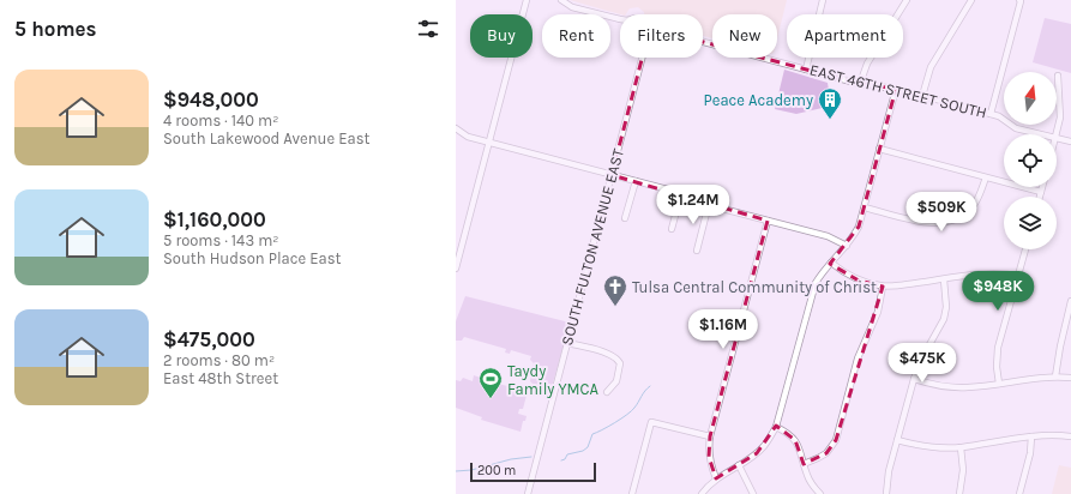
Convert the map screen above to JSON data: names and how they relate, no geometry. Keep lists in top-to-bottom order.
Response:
{
  "streets": {
    "street": ["EAST 46TH STREET SOUTH", "SOUTH FULTON AVENUE EAST"]
  },
  "places": {
    "building": ["Peace Academy"],
    "church": ["Tulsa Central Community of Christ"],
    "sports": ["Taydy Family YMCA"]
  },
  "scale_bar": "200 m",
  "north": "top",
  "page": {
    "heading": "5 homes",
    "chip": [
      "Buy",
      "Rent",
      "Filters",
      "New",
      "Apartment"
    ],
    "list": [
      {
        "name": "$948,000",
        "note": "4 rooms · 140 m² · South Lakewood Avenue East"
      },
      {
        "name": "$1,160,000",
        "note": "5 rooms · 143 m² · South Hudson Place East"
      },
      {
        "name": "$475,000",
        "note": "2 rooms · 80 m² · East 48th Street"
      }
    ],
    "price": [
      "$1.24M",
      "$509K",
      "$948K",
      "$1.16M",
      "$475K"
    ],
    "scale": "200 m"
  }
}
